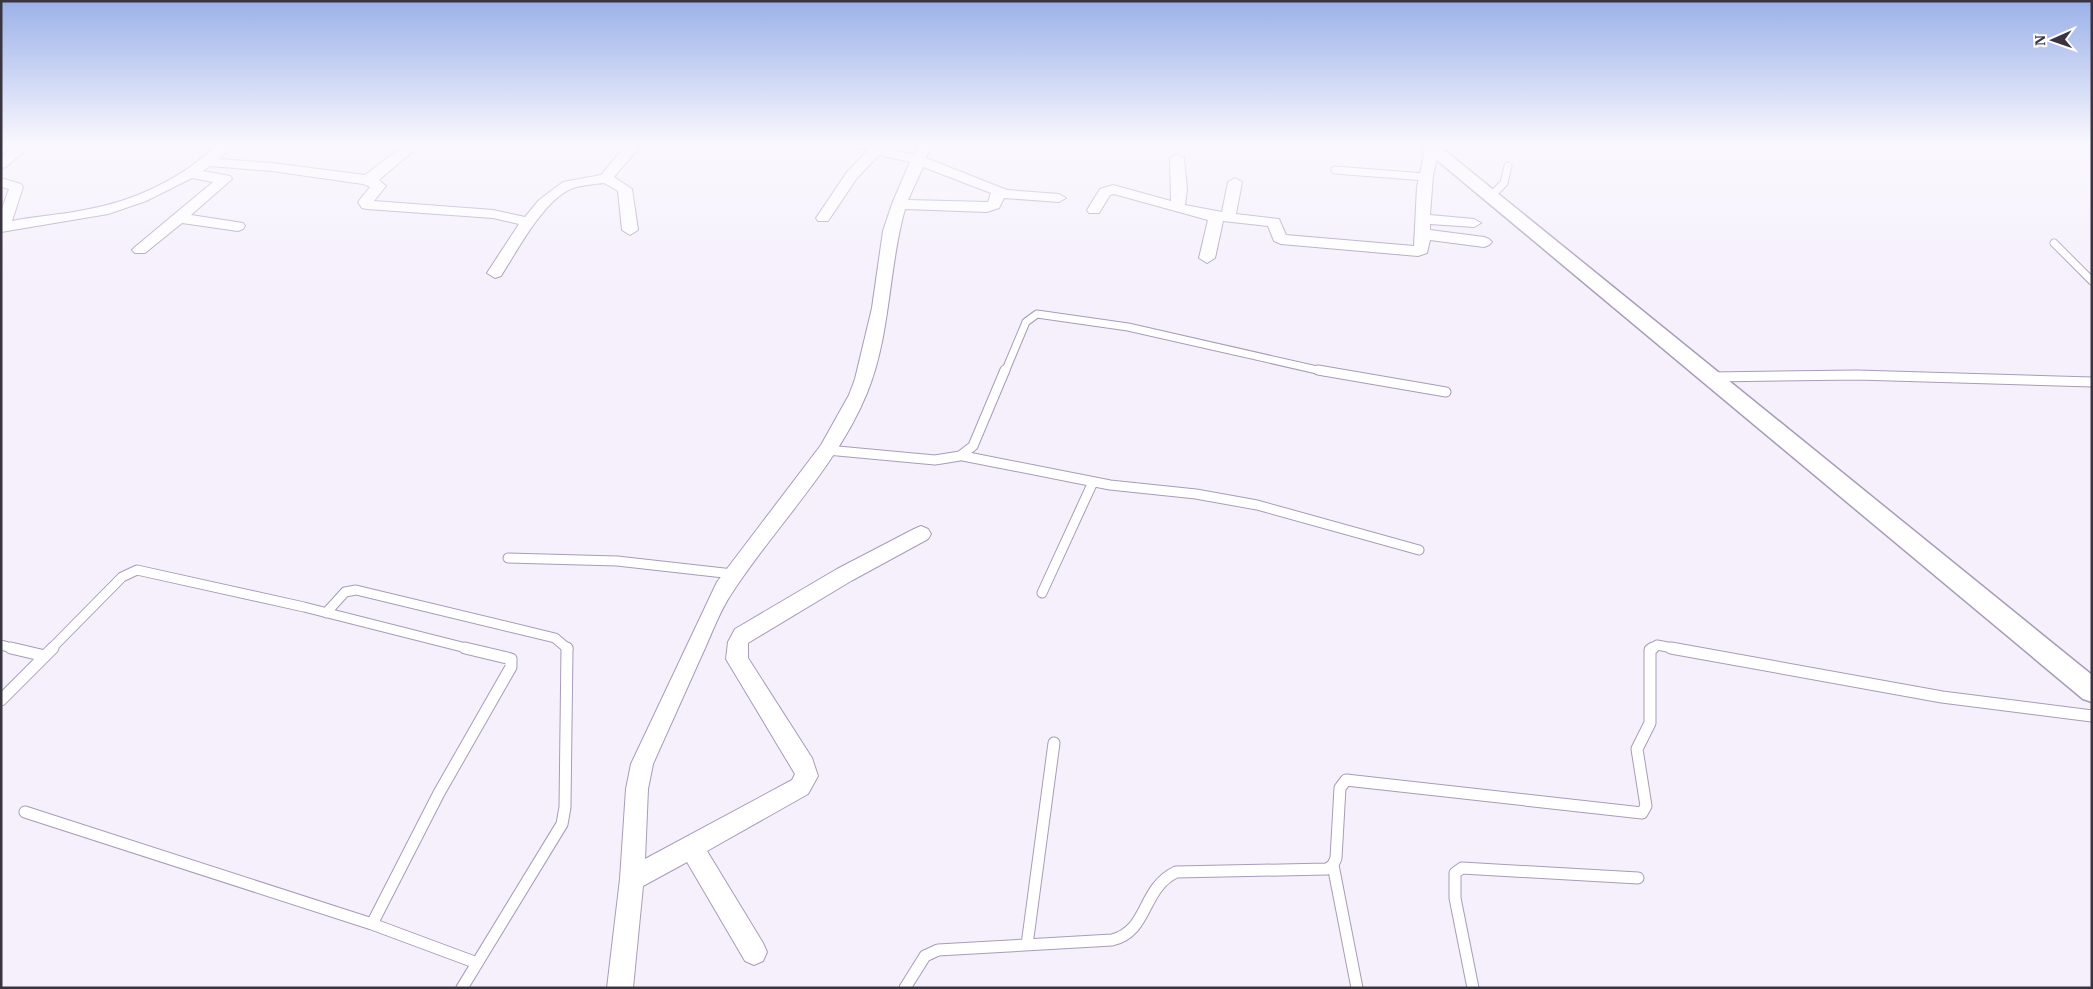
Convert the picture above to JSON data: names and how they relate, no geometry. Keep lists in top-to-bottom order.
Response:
{
  "north": "left"
}
